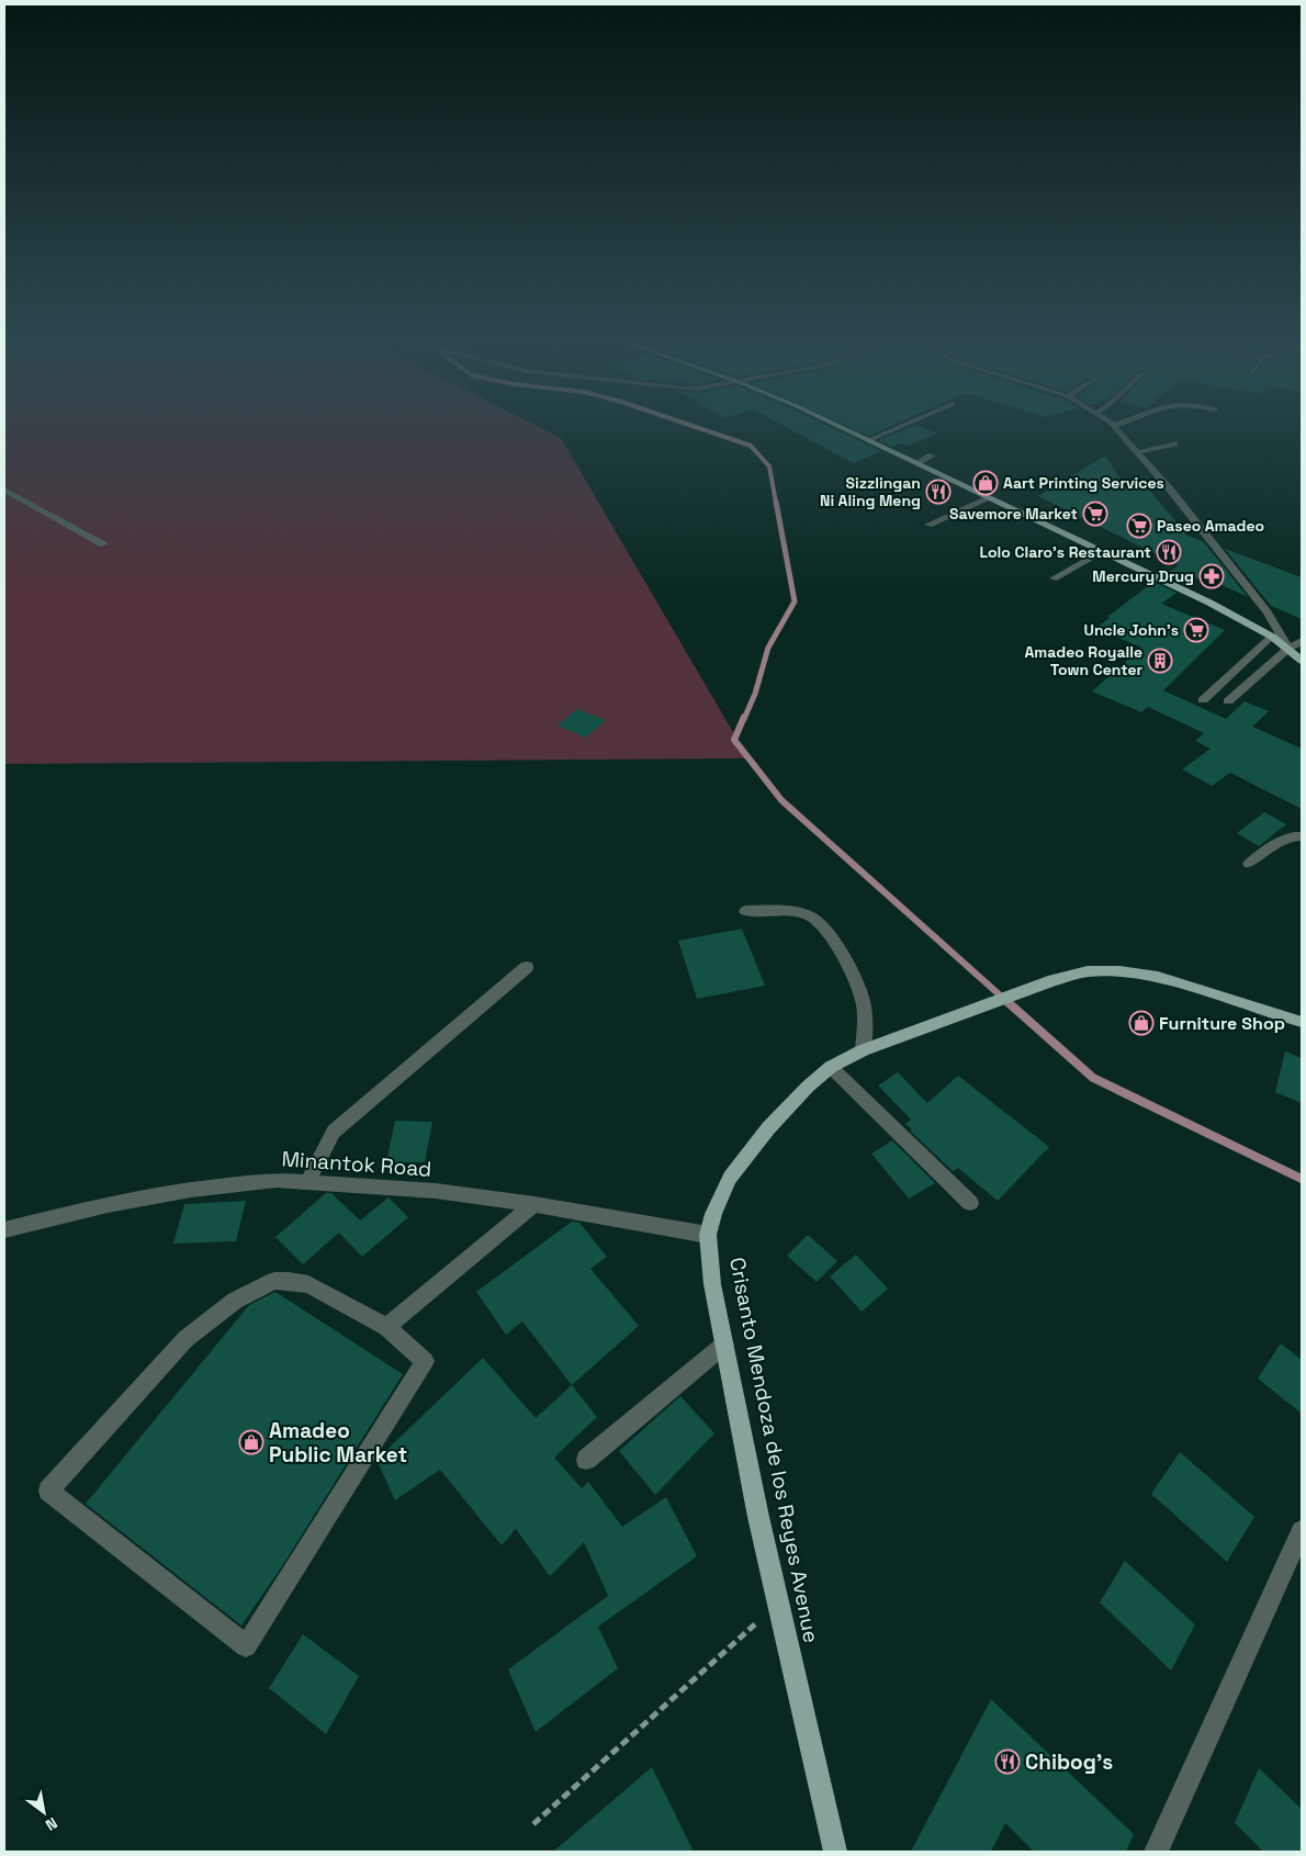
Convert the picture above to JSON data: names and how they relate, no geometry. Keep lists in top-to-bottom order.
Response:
{
  "streets": {
    "main road": ["Crisanto Mendoza de los Reyes Avenue"],
    "street": ["Minantok Road"]
  },
  "crossings": [
    ["Minantok Road", "Crisanto Mendoza de los Reyes Avenue"]
  ],
  "places": {
    "shop": ["Aart Printing Services", "Furniture Shop", "Amadeo Public Market"],
    "restaurant": ["Sizzlingan Ni Aling Meng", "Lolo Claro's Restaurant", "Chibog's"],
    "supermarket": ["Savemore Market", "Paseo Amadeo", "Uncle John's"],
    "pharmacy": ["Mercury Drug"],
    "building": ["Amadeo Royalle Town Center"]
  },
  "north": "bottom right"
}
